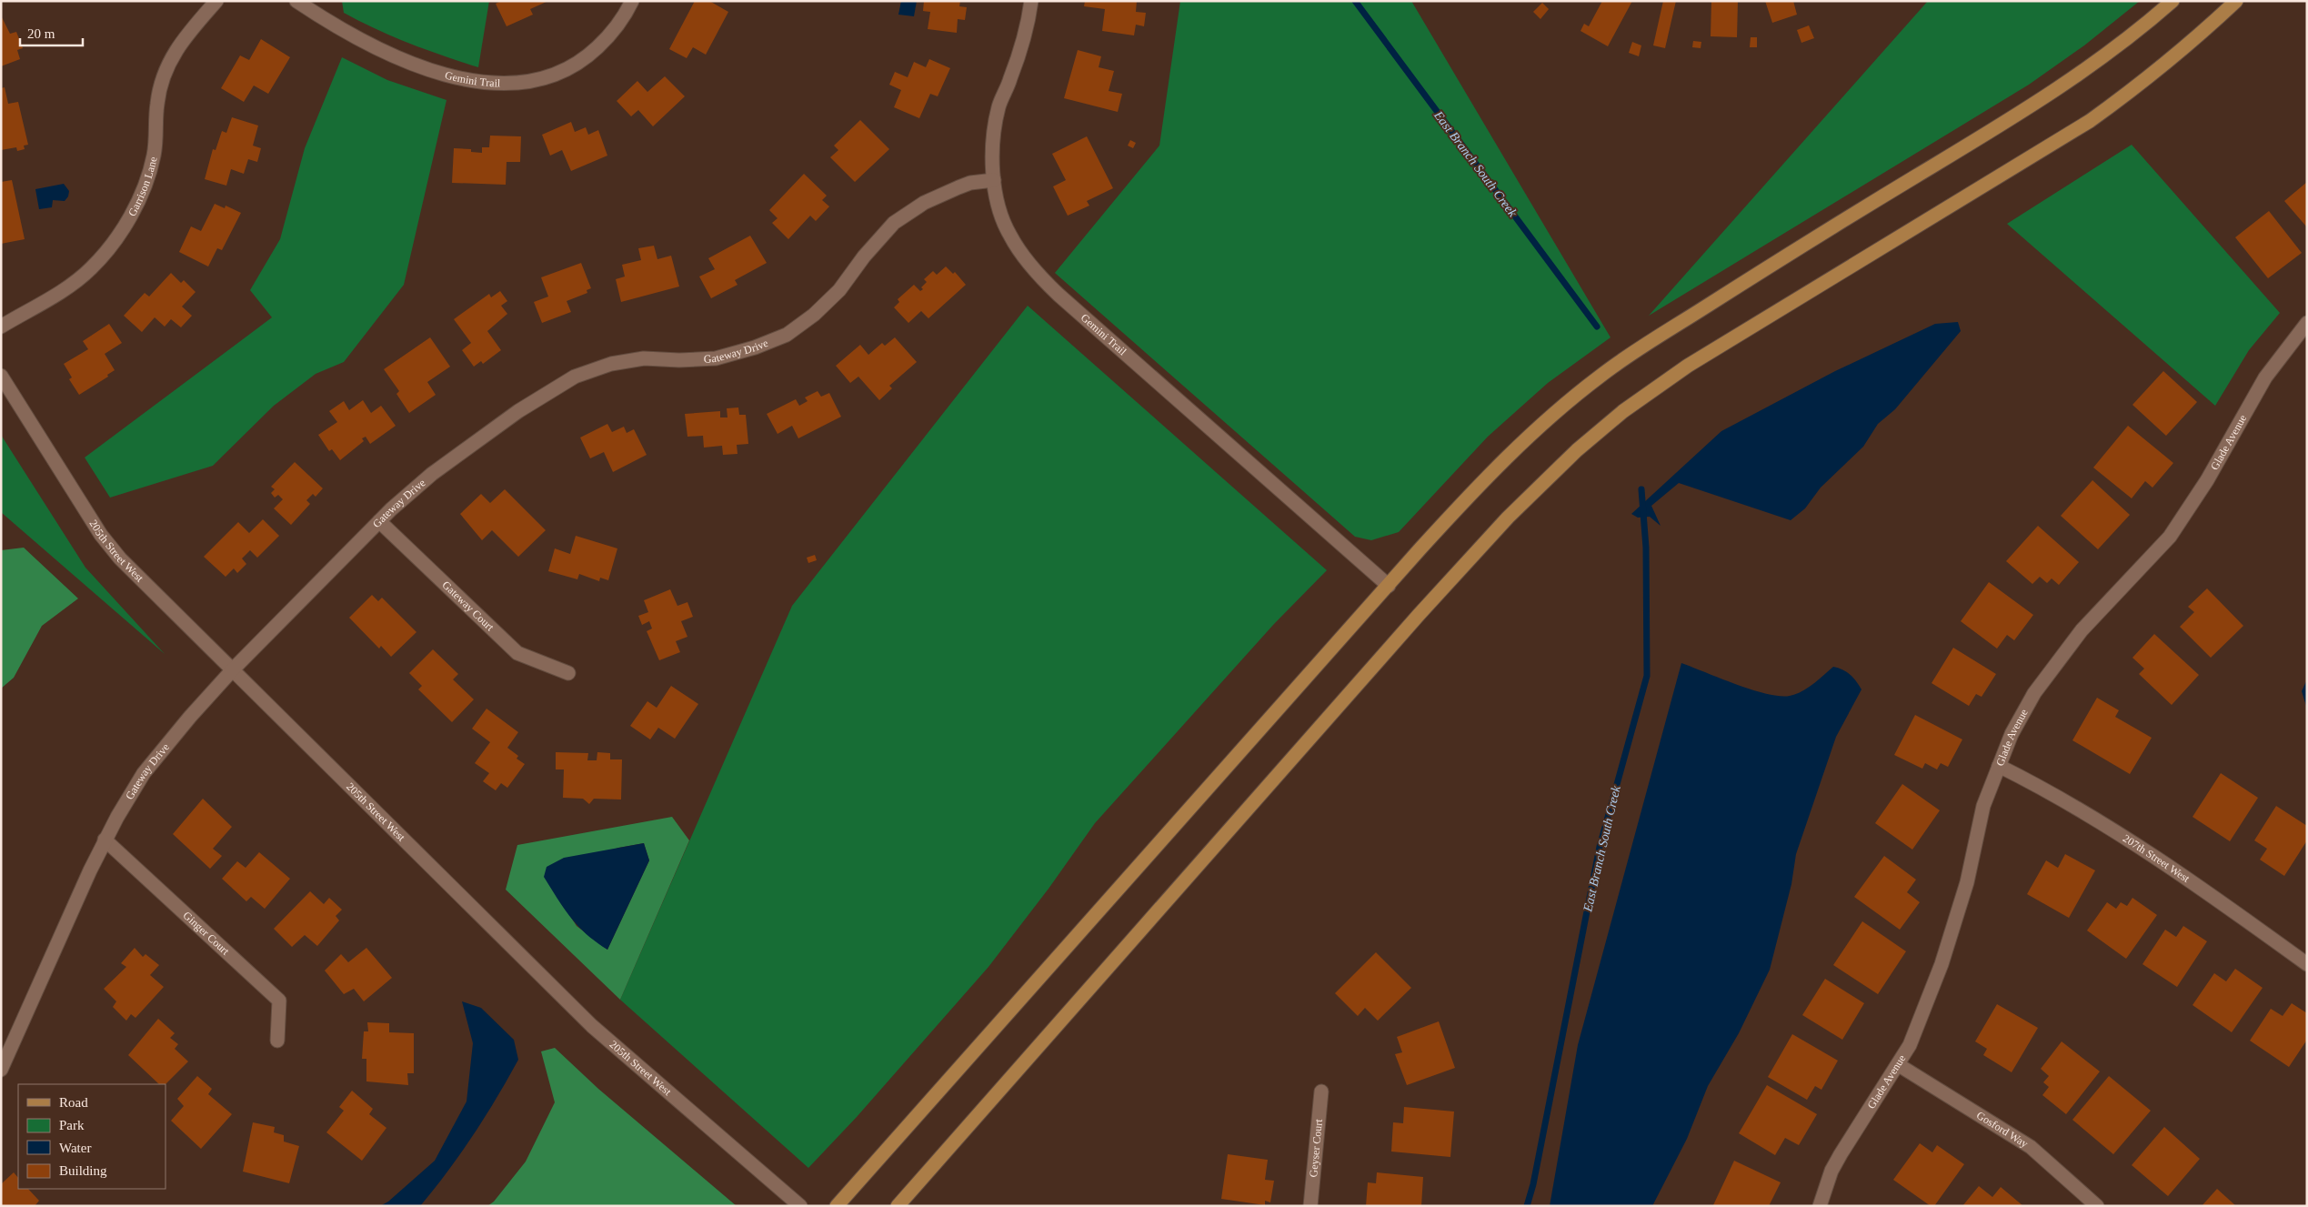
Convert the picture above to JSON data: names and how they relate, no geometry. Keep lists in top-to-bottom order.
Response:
{
  "streets": {
    "street": [
      "Gemini Trail",
      "Garrison Lane",
      "Gateway Drive",
      "Glade Avenue",
      "205th Street West",
      "Gateway Court",
      "207th Street West",
      "Ginger Court",
      "Gosford Way",
      "Geyser Court"
    ]
  },
  "crossings": [
    ["Gemini Trail", "Gateway Drive"],
    ["Gateway Drive", "205th Street West"],
    ["Gateway Drive", "Gateway Court"],
    ["Gateway Drive", "Ginger Court"],
    ["Glade Avenue", "207th Street West"],
    ["Glade Avenue", "Gosford Way"]
  ],
  "water": ["East Branch South Creek"],
  "legend": [
    "Road",
    "Park",
    "Water",
    "Building"
  ],
  "scale_bar": "20 m"
}
